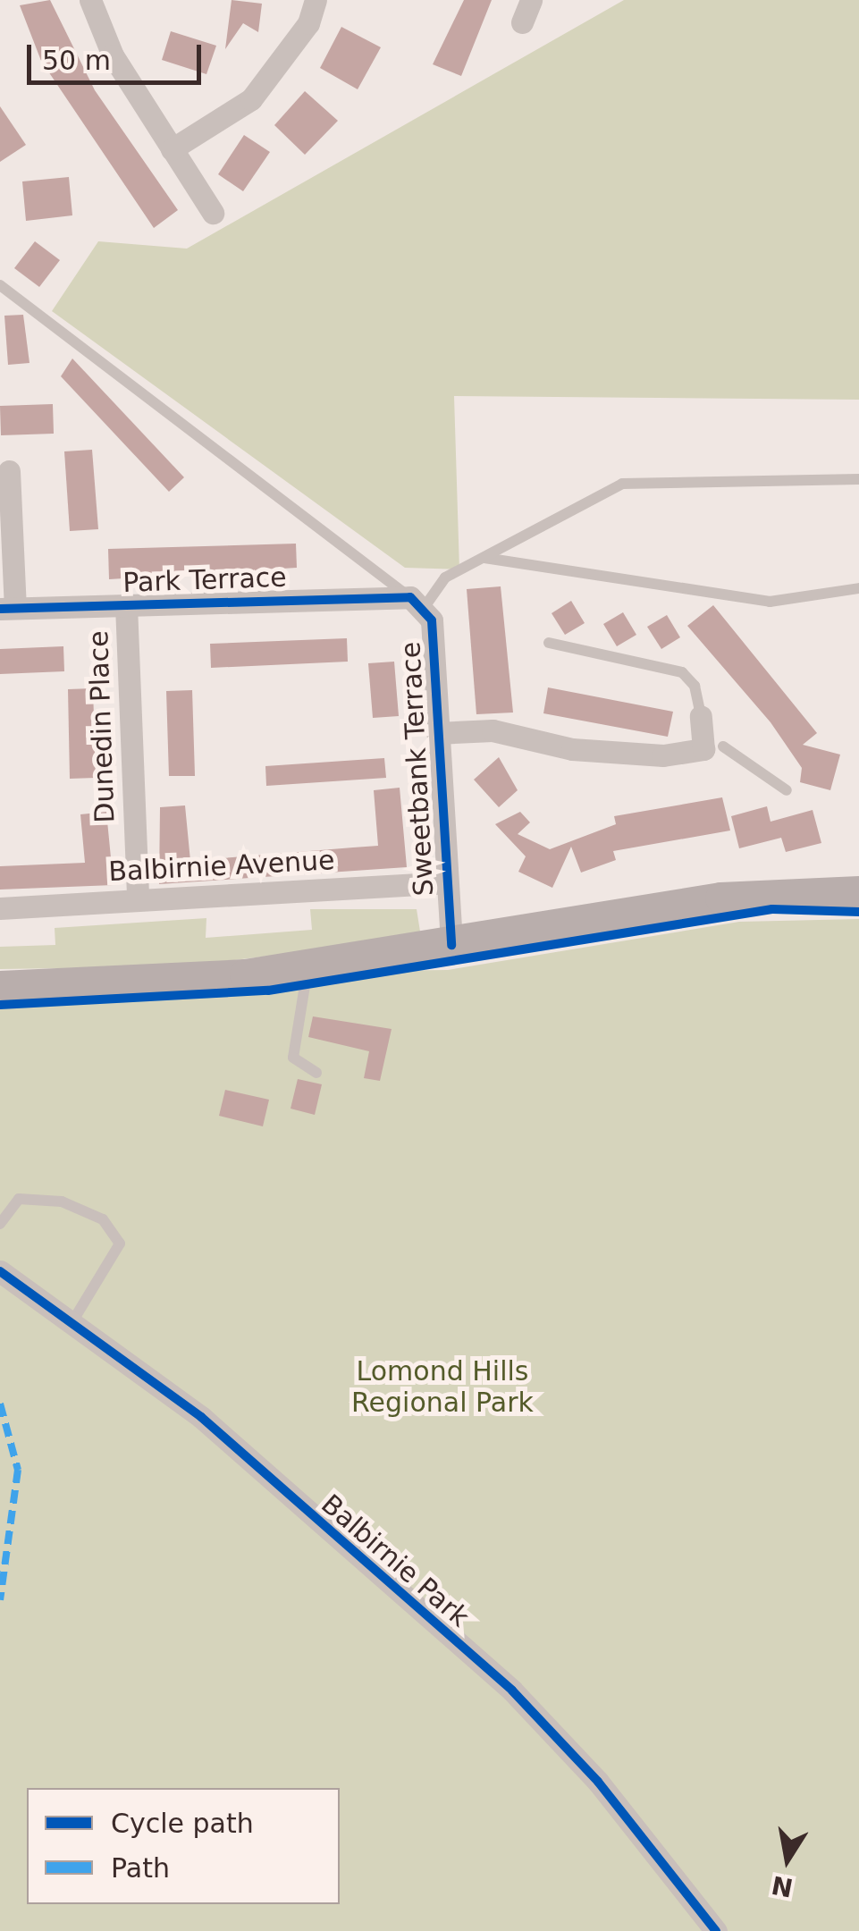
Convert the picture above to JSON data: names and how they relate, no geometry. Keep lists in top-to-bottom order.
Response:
{
  "streets": {
    "street": [
      "Park Terrace",
      "Dunedin Place",
      "Sweetbank Terrace",
      "Balbirnie Avenue",
      "Balbirnie Park"
    ]
  },
  "crossings": [
    ["Park Terrace", "Dunedin Place"],
    ["Park Terrace", "Sweetbank Terrace"],
    ["Dunedin Place", "Balbirnie Avenue"],
    ["Sweetbank Terrace", "Balbirnie Avenue"]
  ],
  "parks": ["Lomond Hills Regional Park"],
  "legend": ["Cycle path", "Path"],
  "scale_bar": "50 m",
  "north": "bottom"
}
